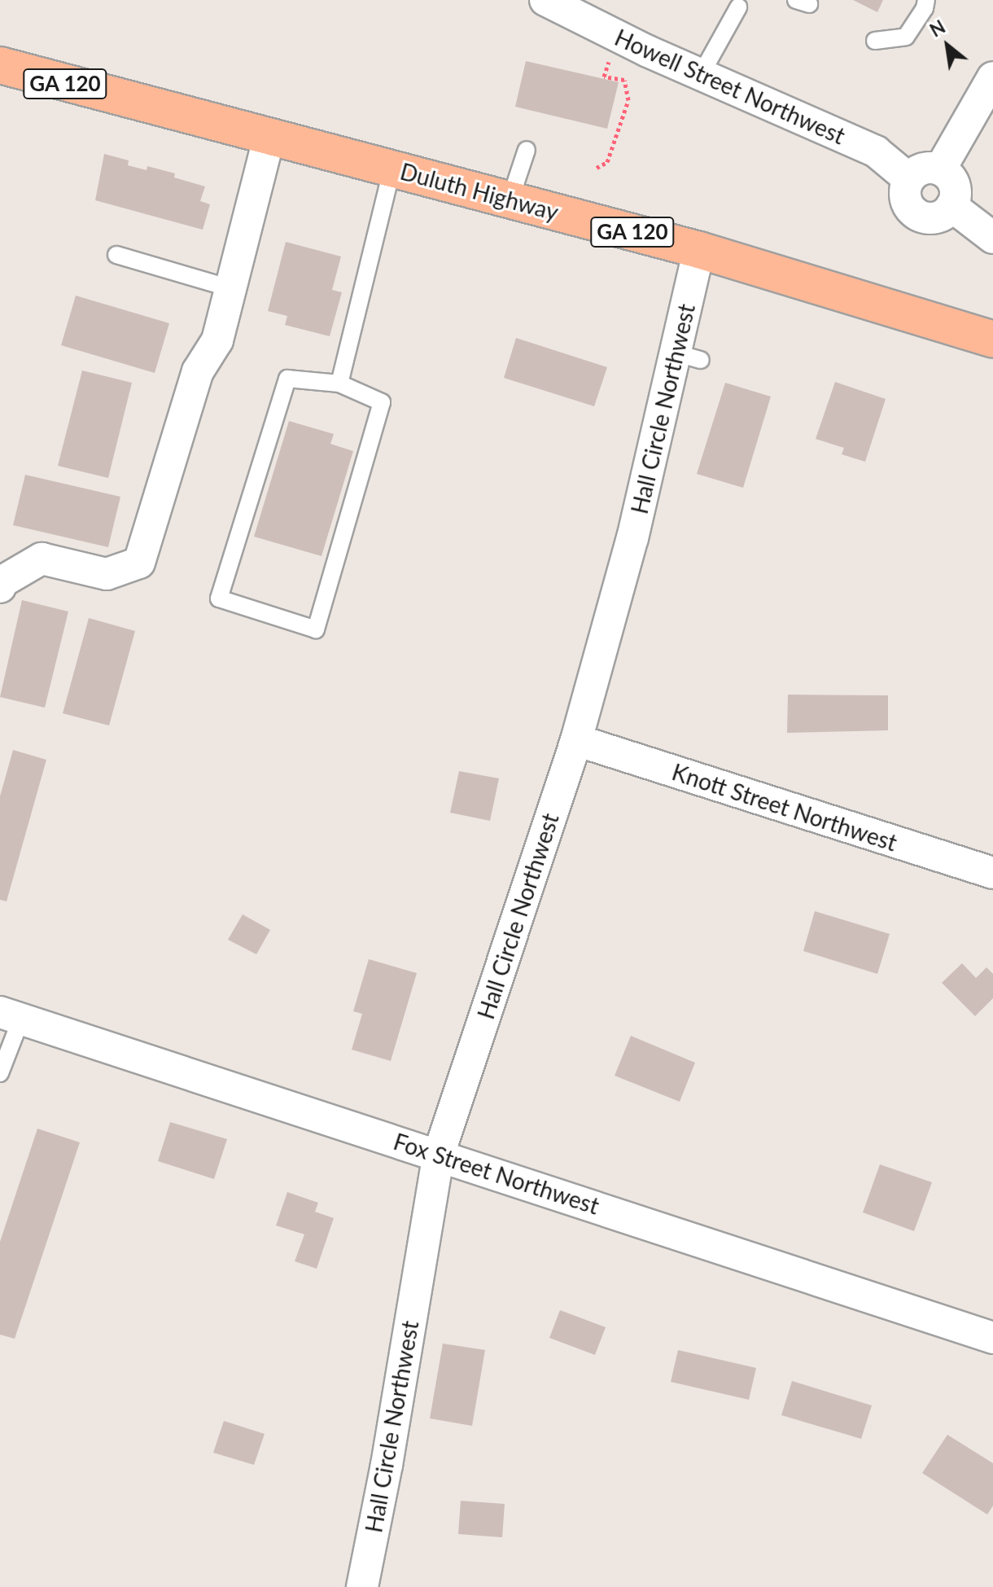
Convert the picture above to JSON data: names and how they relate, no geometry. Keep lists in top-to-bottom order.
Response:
{
  "streets": {
    "main road": ["GA 120", "Duluth Highway"],
    "street": [
      "Howell Street Northwest",
      "Hall Circle Northwest",
      "Knott Street Northwest",
      "Fox Street Northwest"
    ]
  },
  "crossings": [
    ["Duluth Highway", "Hall Circle Northwest"],
    ["Hall Circle Northwest", "Knott Street Northwest"],
    ["Hall Circle Northwest", "Fox Street Northwest"]
  ],
  "north": "top left"
}
